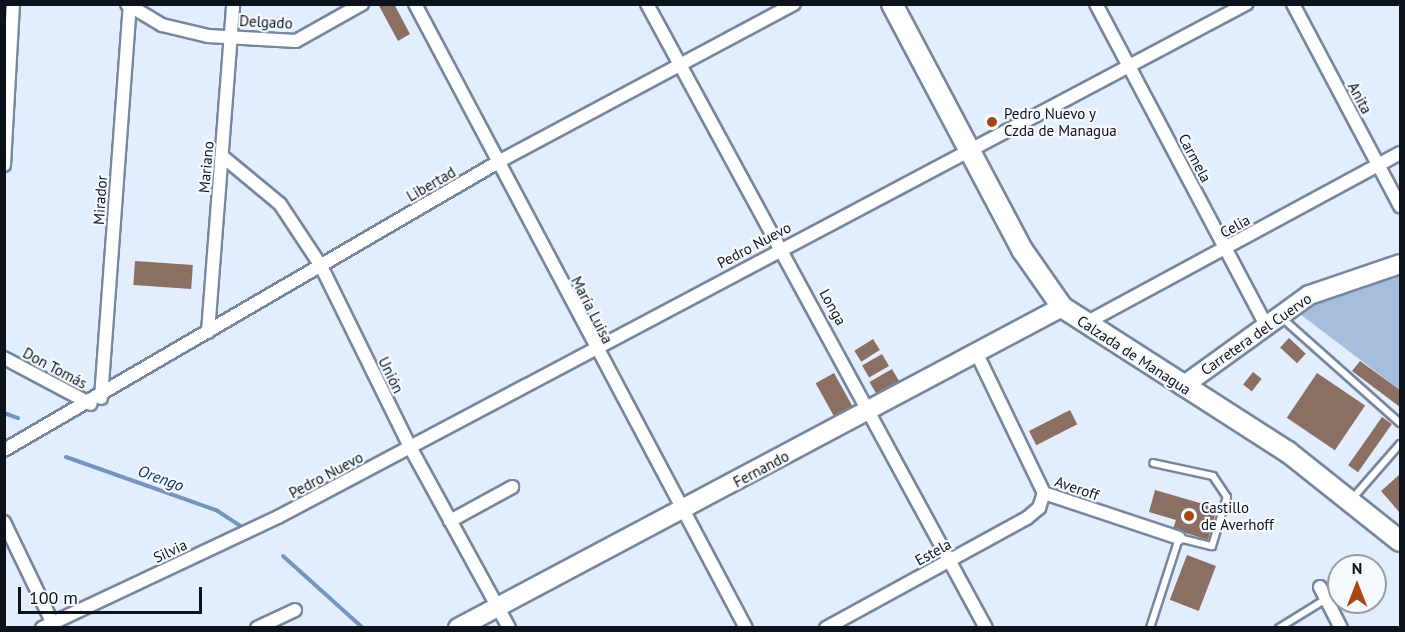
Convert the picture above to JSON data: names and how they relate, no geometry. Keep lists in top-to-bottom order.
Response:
{
  "streets": {
    "main road": ["Calzada de Managua"],
    "street": [
      "Delgado",
      "Anita",
      "Carmela",
      "Mariano",
      "Libertad",
      "Mirador",
      "Celia",
      "Pedro Nuevo",
      "Longa",
      "María Luisa",
      "Carretera del Cuervo",
      "Don Tomás",
      "Unión",
      "Fernando",
      "Averoff",
      "Silvia",
      "Estela"
    ]
  },
  "crossings": [
    ["Delgado", "Mariano"],
    ["Anita", "Celia"],
    ["Carmela", "Celia"],
    ["Carmela", "Pedro Nuevo"],
    ["Carmela", "Carretera del Cuervo"],
    ["Mariano", "Libertad"],
    ["Mariano", "Unión"],
    ["Libertad", "Mirador"],
    ["Libertad", "Longa"],
    ["Libertad", "María Luisa"],
    ["Libertad", "Don Tomás"],
    ["Libertad", "Unión"],
    ["Mirador", "Don Tomás"],
    ["Celia", "Calzada de Managua"],
    ["Pedro Nuevo", "Longa"],
    ["Pedro Nuevo", "María Luisa"],
    ["Pedro Nuevo", "Calzada de Managua"],
    ["Pedro Nuevo", "Unión"],
    ["Pedro Nuevo", "Silvia"],
    ["Longa", "Fernando"],
    ["Longa", "Estela"],
    ["María Luisa", "Fernando"],
    ["Carretera del Cuervo", "Calzada de Managua"],
    ["Calzada de Managua", "Fernando"],
    ["Unión", "Fernando"],
    ["Fernando", "Averoff"],
    ["Averoff", "Estela"]
  ],
  "water": ["Orengo"],
  "places": ["Pedro Nuevo y Czda de Managua", "Castillo de Averhoff"],
  "scale_bar": "100 m",
  "north": "top"
}
